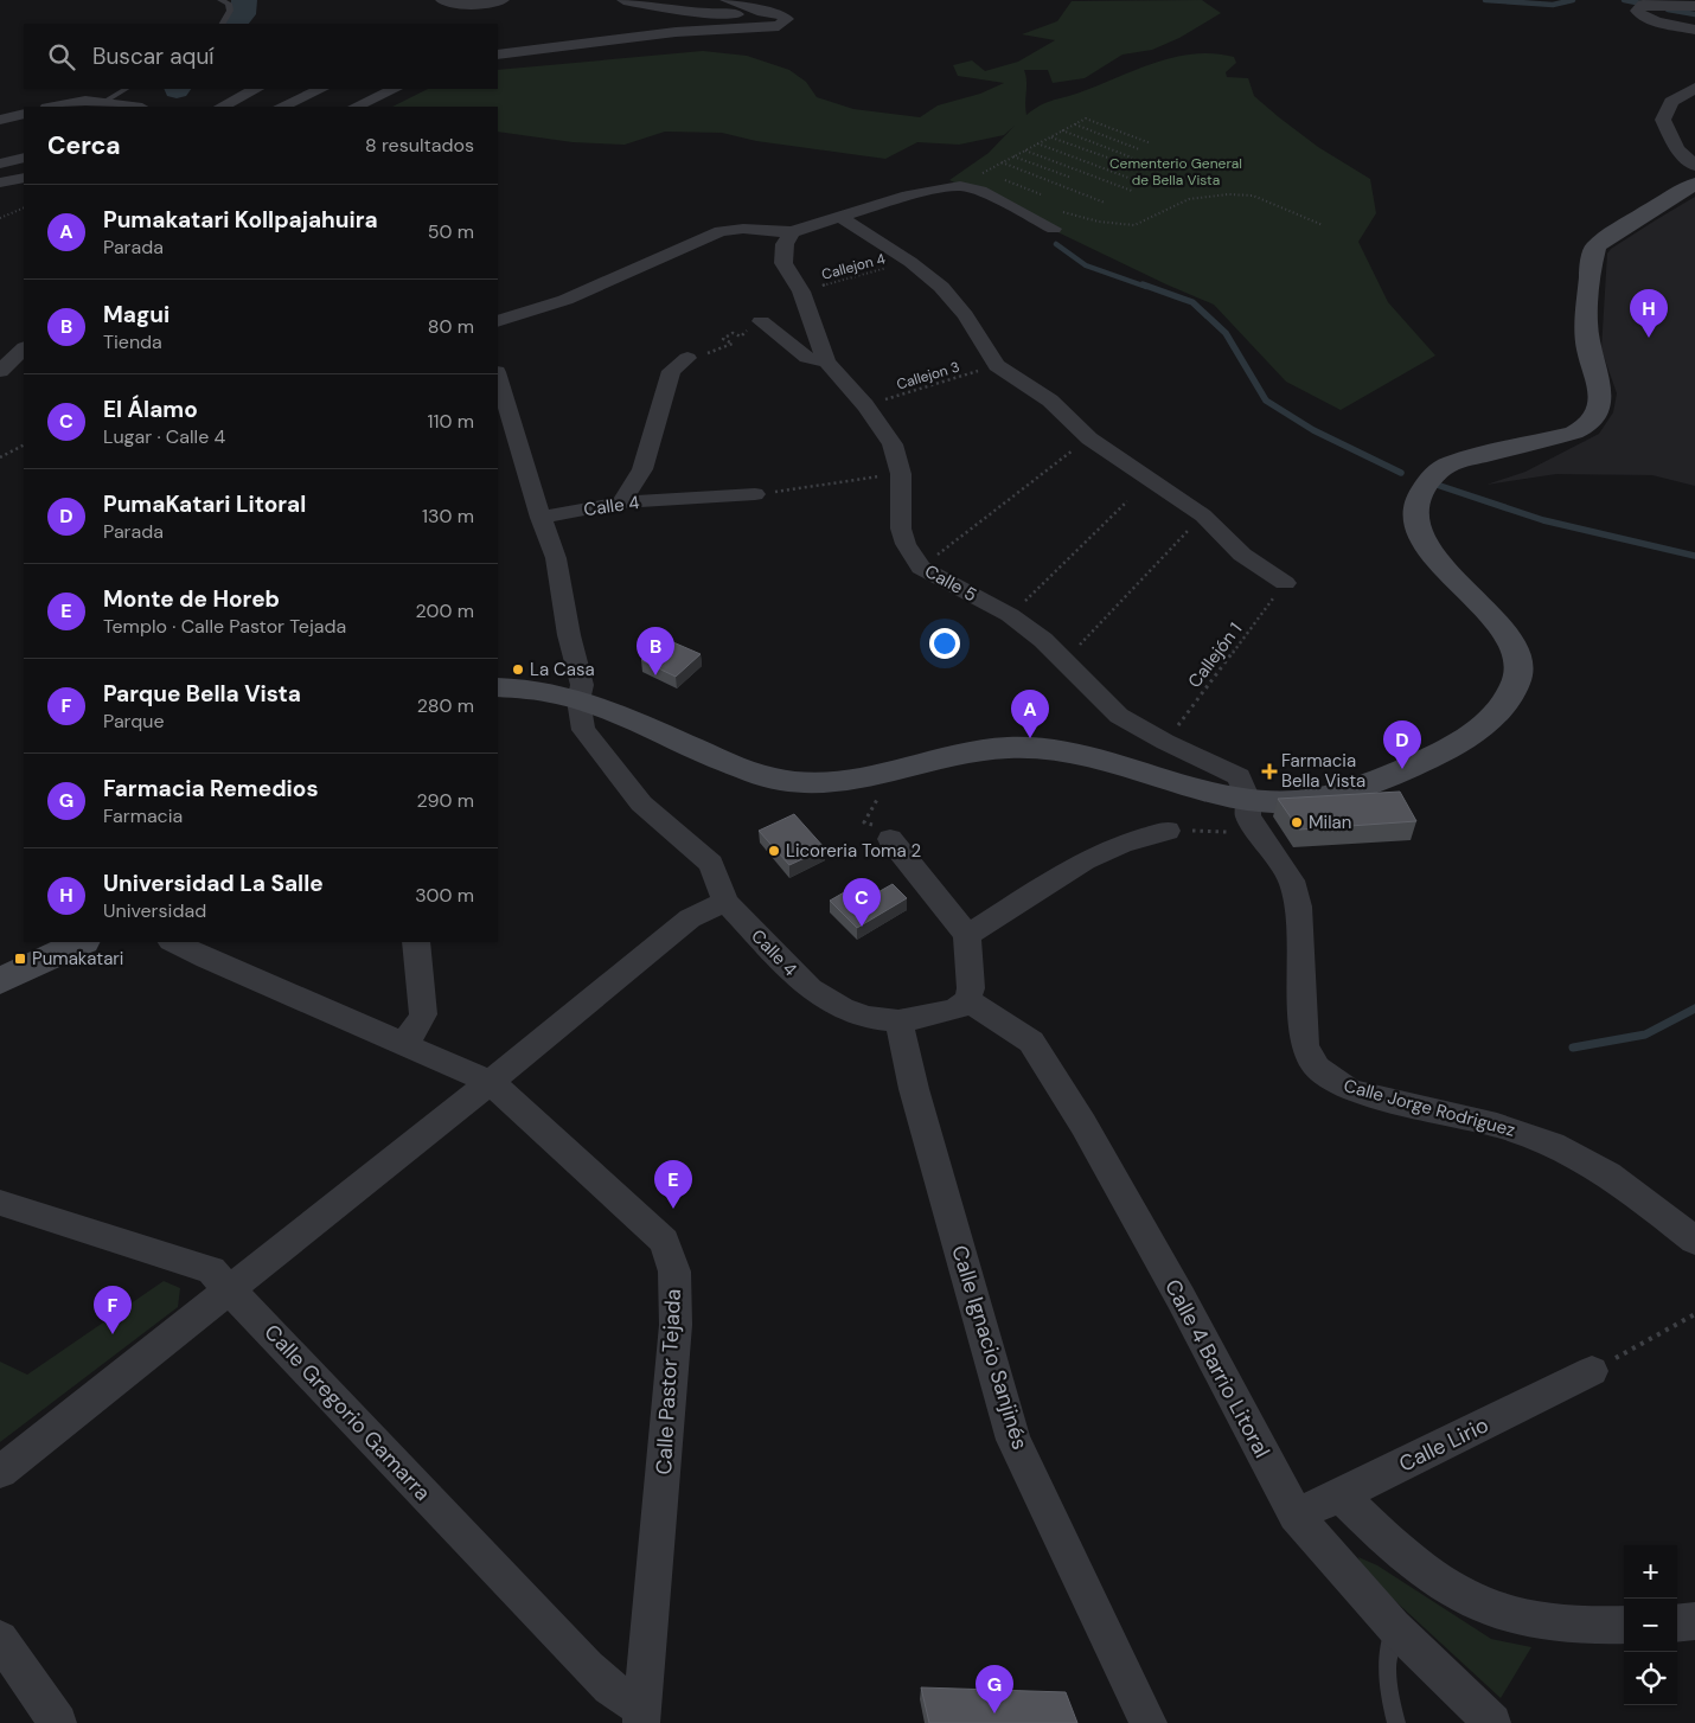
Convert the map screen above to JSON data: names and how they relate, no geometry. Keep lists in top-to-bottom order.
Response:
{
  "streets": {
    "street": [
      "Calle 4",
      "Calle 5",
      "Calle Jorge Rodriguez",
      "Calle Ignacio Sanjinés",
      "Calle 4 Barrio Litoral",
      "Calle Pastor Tejada",
      "Calle Gregorio Gamarra",
      "Calle Lirio"
    ],
    "path": ["Callejon 4", "Callejon 3", "Callejón 1"]
  },
  "crossings": [
    ["Callejon 4", "Calle 5"],
    ["Callejon 3", "Calle 5"],
    ["Calle 4", "Calle Ignacio Sanjinés"],
    ["Calle 4", "Calle 4 Barrio Litoral"],
    ["Calle 5", "Callejón 1"],
    ["Calle 5", "Calle Jorge Rodriguez"],
    ["Calle 4 Barrio Litoral", "Calle Lirio"],
    ["Calle Pastor Tejada", "Calle Gregorio Gamarra"]
  ],
  "parks": ["Cementerio General de Bella Vista"],
  "places": {
    "other": ["La Casa", "Milan", "Licoreria Toma 2"],
    "health": ["Farmacia Bella Vista"],
    "transit": ["Pumakatari"]
  },
  "page": {
    "search": "Buscar aquí",
    "heading": ["Cerca", "8 resultados"],
    "list": [
      {
        "mark": "A",
        "name": "Pumakatari Kollpajahuira",
        "note": "Parada",
        "value": "50 m"
      },
      {
        "mark": "B",
        "name": "Magui",
        "note": "Tienda",
        "value": "80 m"
      },
      {
        "mark": "C",
        "name": "El Álamo",
        "note": "Lugar · Calle 4",
        "value": "110 m"
      },
      {
        "mark": "D",
        "name": "PumaKatari Litoral",
        "note": "Parada",
        "value": "130 m"
      },
      {
        "mark": "E",
        "name": "Monte de Horeb",
        "note": "Templo · Calle Pastor Tejada",
        "value": "200 m"
      },
      {
        "mark": "F",
        "name": "Parque Bella Vista",
        "note": "Parque",
        "value": "280 m"
      },
      {
        "mark": "G",
        "name": "Farmacia Remedios",
        "note": "Farmacia",
        "value": "290 m"
      },
      {
        "mark": "H",
        "name": "Universidad La Salle",
        "note": "Universidad",
        "value": "300 m"
      }
    ],
    "pins": [
      "H",
      "B",
      "A",
      "D",
      "C",
      "E",
      "F",
      "G"
    ],
    "map_buttons": ["+", "−"]
  }
}
